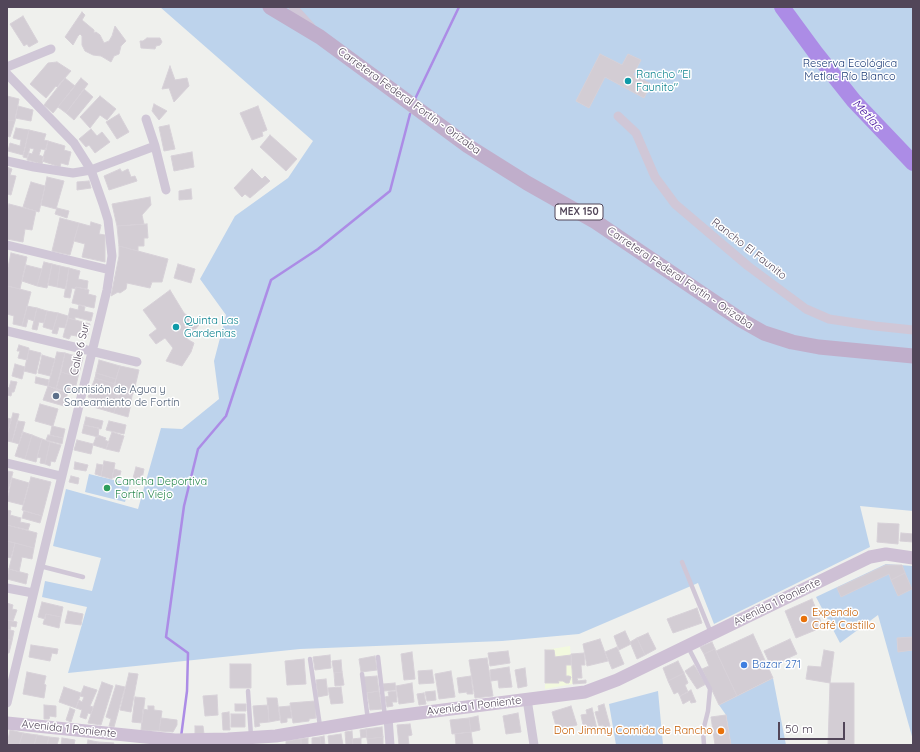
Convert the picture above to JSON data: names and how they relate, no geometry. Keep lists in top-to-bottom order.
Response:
{
  "streets": {
    "main road": ["Carretera Federal Fortín - Orizaba", "MEX 150"],
    "street": ["Rancho El Faunito", "Calle 6 Sur", "Avenida 1 Poniente"]
  },
  "water": ["Metlac"],
  "parks": ["Reserva Ecológica Metlac Río Blanco"],
  "places": [
    "Rancho ''El Faunito''",
    "Quinta Las Gardenias",
    "Comisión de Agua y Saneamiento de Fortín",
    "Cancha Deportiva Fortín Viejo",
    "Expendio Café Castillo",
    "Bazar 271",
    "Don Jimmy Comida de Rancho"
  ],
  "scale_bar": "50 m"
}
